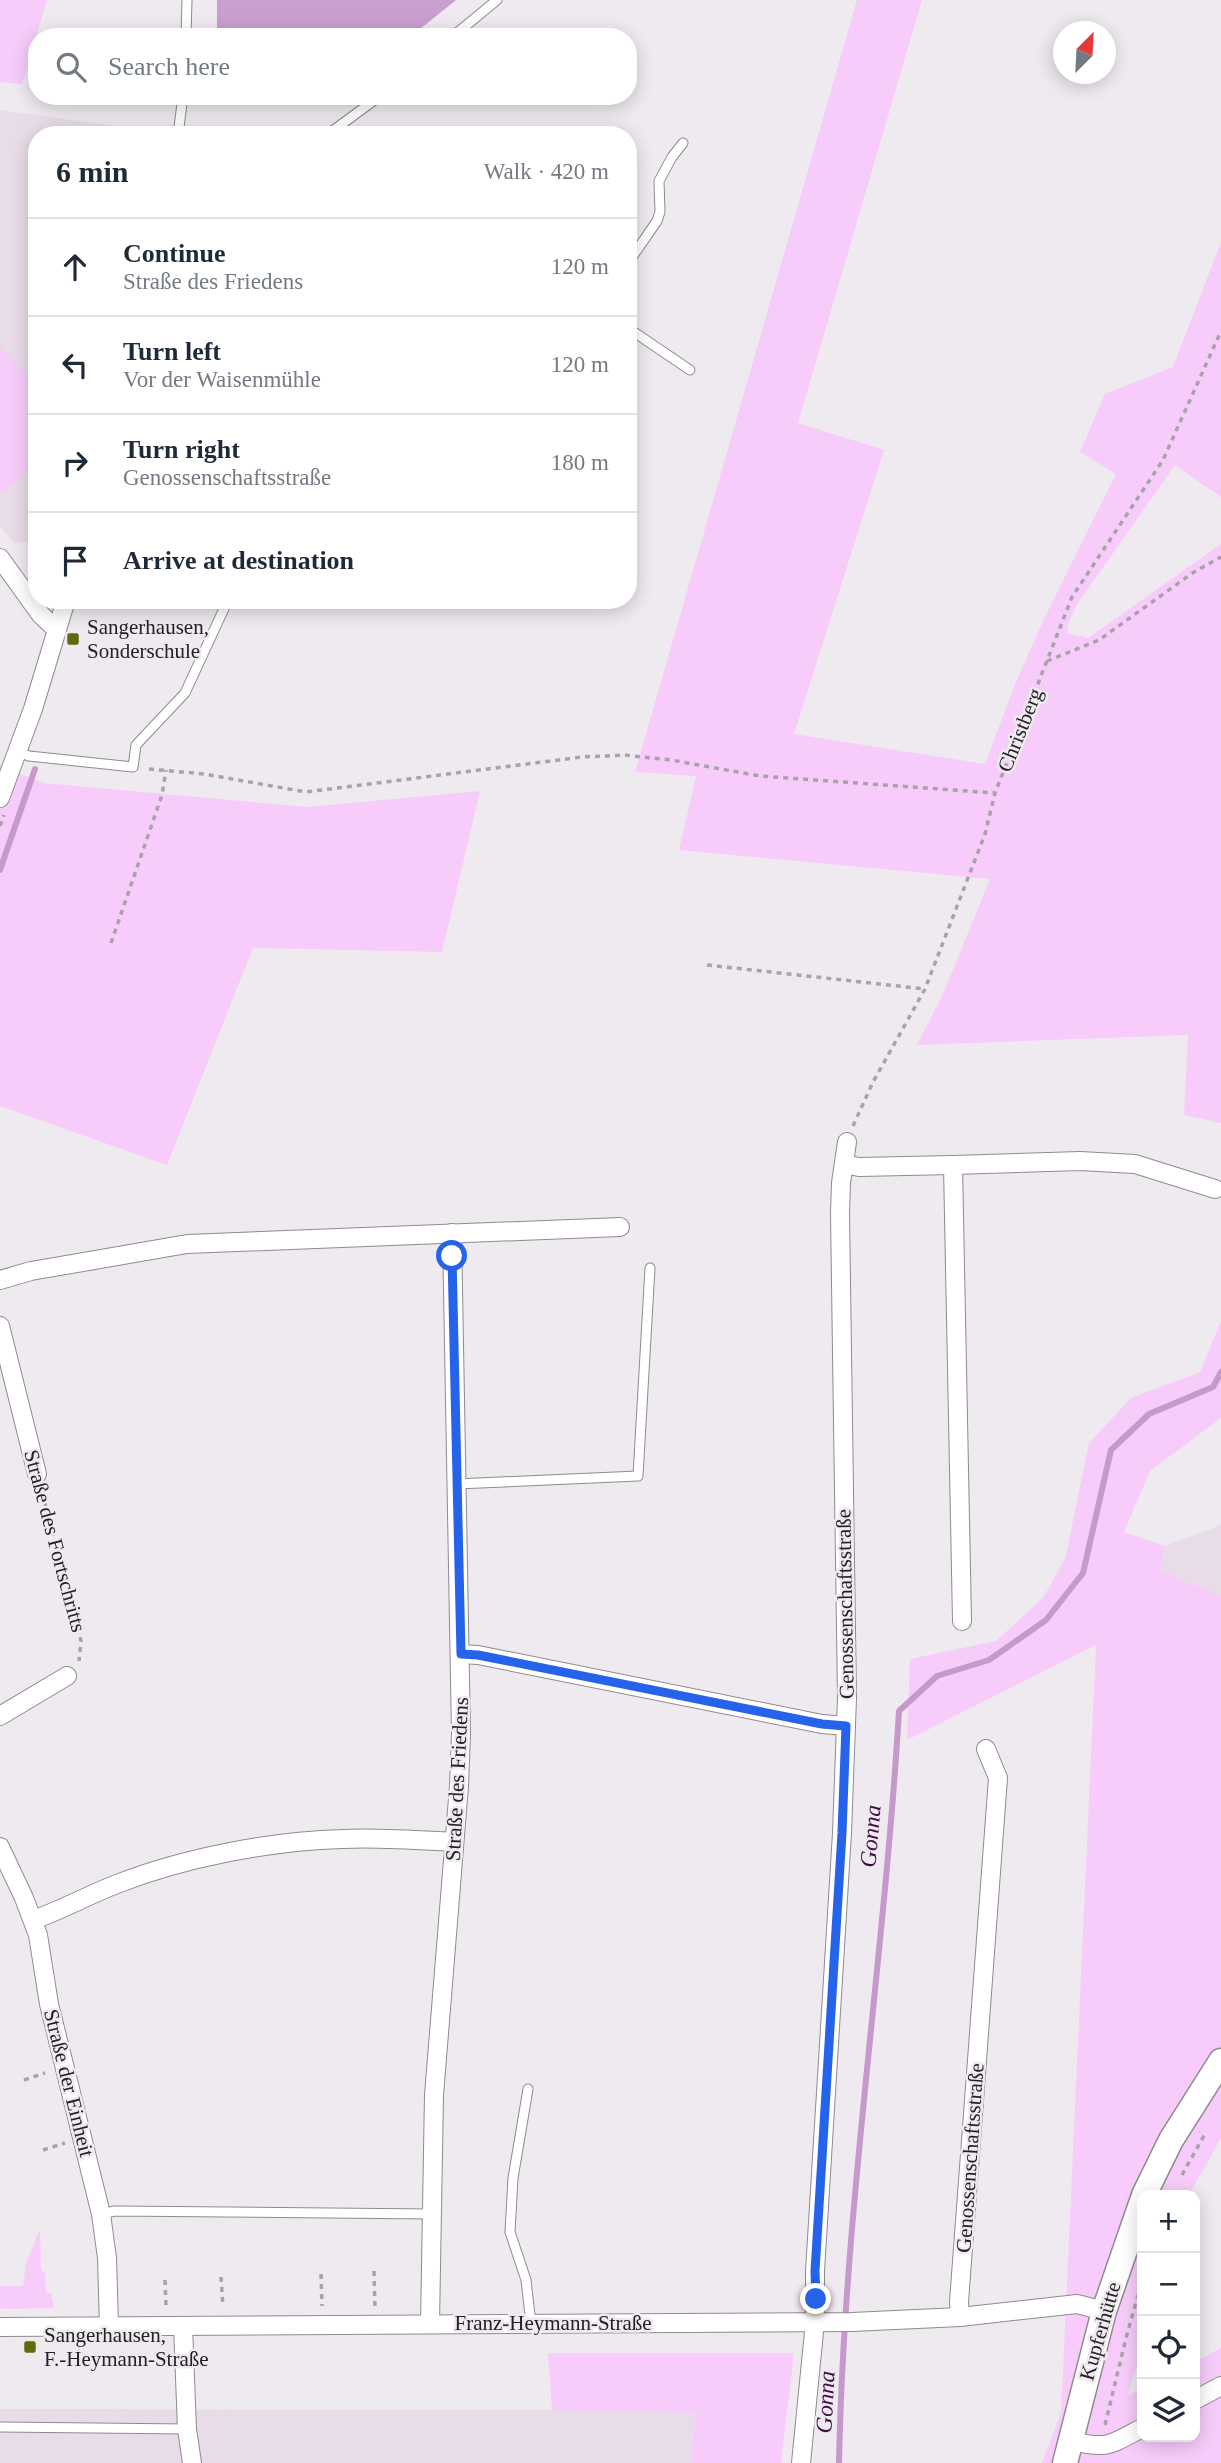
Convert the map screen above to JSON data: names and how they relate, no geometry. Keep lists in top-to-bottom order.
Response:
{
  "streets": {
    "main road": ["Kupferhütte"],
    "street": [
      "Straße des Fortschritts",
      "Genossenschaftsstraße",
      "Straße des Friedens",
      "Straße der Einheit",
      "Franz-Heymann-Straße"
    ],
    "path": ["Christberg"]
  },
  "crossings": [
    ["Christberg", "Genossenschaftsstraße"],
    ["Genossenschaftsstraße", "Franz-Heymann-Straße"],
    ["Straße des Friedens", "Franz-Heymann-Straße"],
    ["Straße der Einheit", "Franz-Heymann-Straße"],
    ["Franz-Heymann-Straße", "Kupferhütte"]
  ],
  "water": ["Gonna"],
  "places": {
    "transit": ["Sangerhausen, Sonderschule", "Sangerhausen, F.-Heymann-Straße"]
  },
  "north": "top right",
  "page": {
    "search": "Search here",
    "heading": ["6 min", "Walk · 420 m"],
    "list": [
      ["Continue", "Straße des Friedens", "120 m"],
      ["Turn left", "Vor der Waisenmühle", "120 m"],
      ["Turn right", "Genossenschaftsstraße", "180 m"],
      "Arrive at destination"
    ],
    "map_buttons": ["+", "−"]
  }
}
